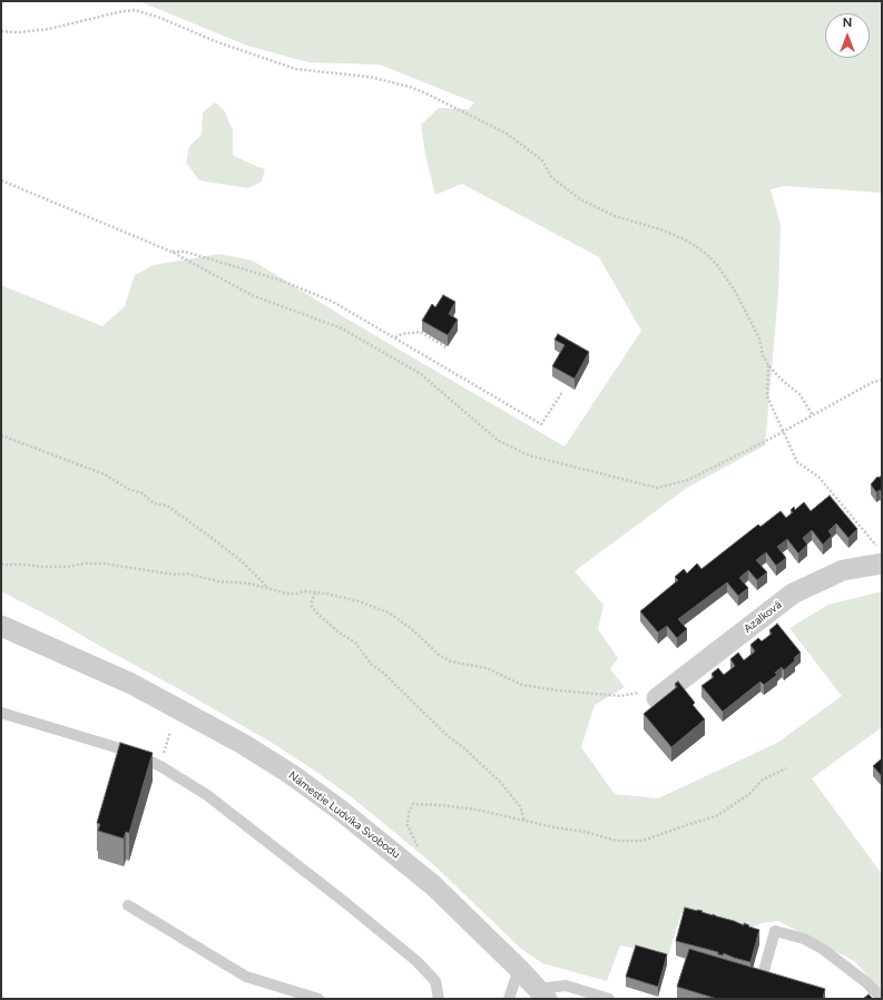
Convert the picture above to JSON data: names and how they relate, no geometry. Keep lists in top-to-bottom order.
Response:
{
  "streets": {
    "street": ["Azalková", "Námestie Ludvíka Svobodu"]
  },
  "north": "top"
}
